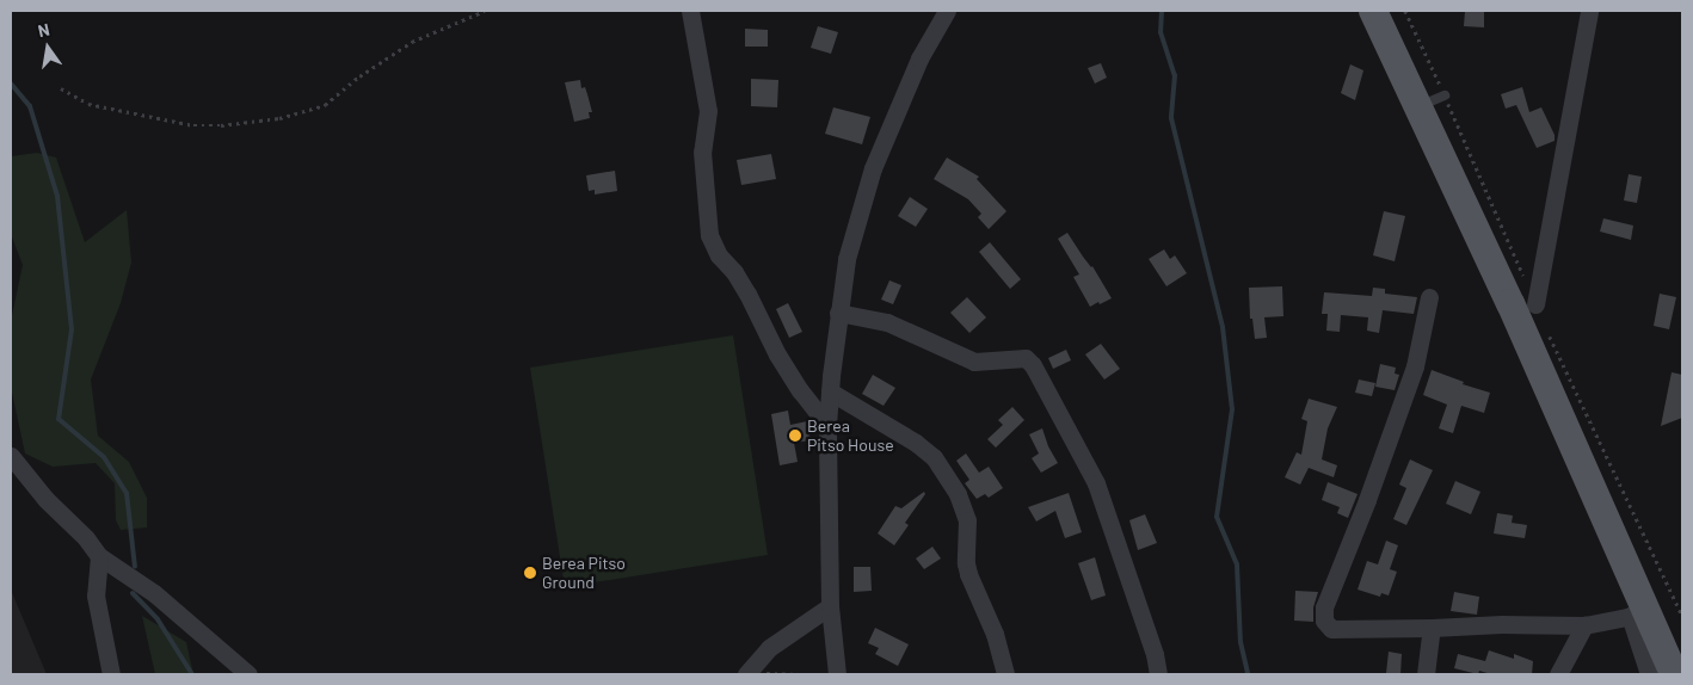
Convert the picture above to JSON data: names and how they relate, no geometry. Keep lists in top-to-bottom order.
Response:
{
  "places": ["Berea Pitso House", "Berea Pitso Ground"],
  "north": "top"
}
